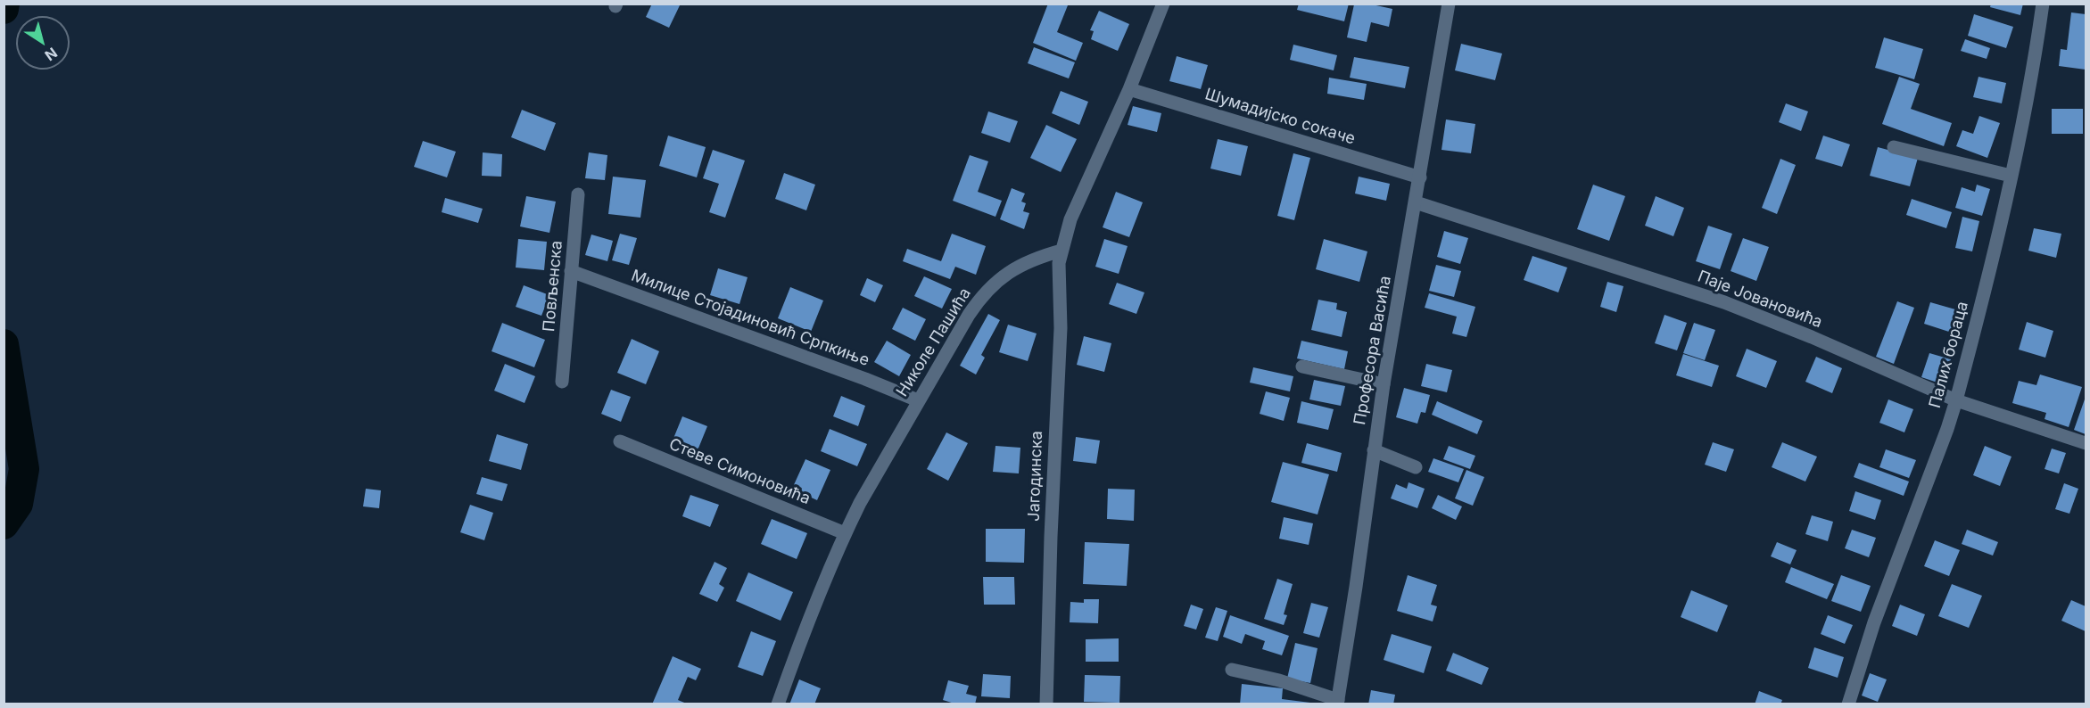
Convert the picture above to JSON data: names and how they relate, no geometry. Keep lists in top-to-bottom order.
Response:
{
  "streets": {
    "street": [
      "Шумадијско сокаче",
      "Повљенска",
      "Паје Јовановића",
      "Милице Стојадиновић Српкиње",
      "Николе Пашића",
      "Професора Васића",
      "Палих бораца",
      "Стеве Симоновића",
      "Јагодинска"
    ]
  },
  "crossings": [
    ["Шумадијско сокаче", "Професора Васића"],
    ["Повљенска", "Милице Стојадиновић Српкиње"],
    ["Паје Јовановића", "Професора Васића"],
    ["Паје Јовановића", "Палих бораца"],
    ["Милице Стојадиновић Српкиње", "Николе Пашића"],
    ["Николе Пашића", "Стеве Симоновића"],
    ["Николе Пашића", "Јагодинска"]
  ],
  "north": "bottom right"
}
